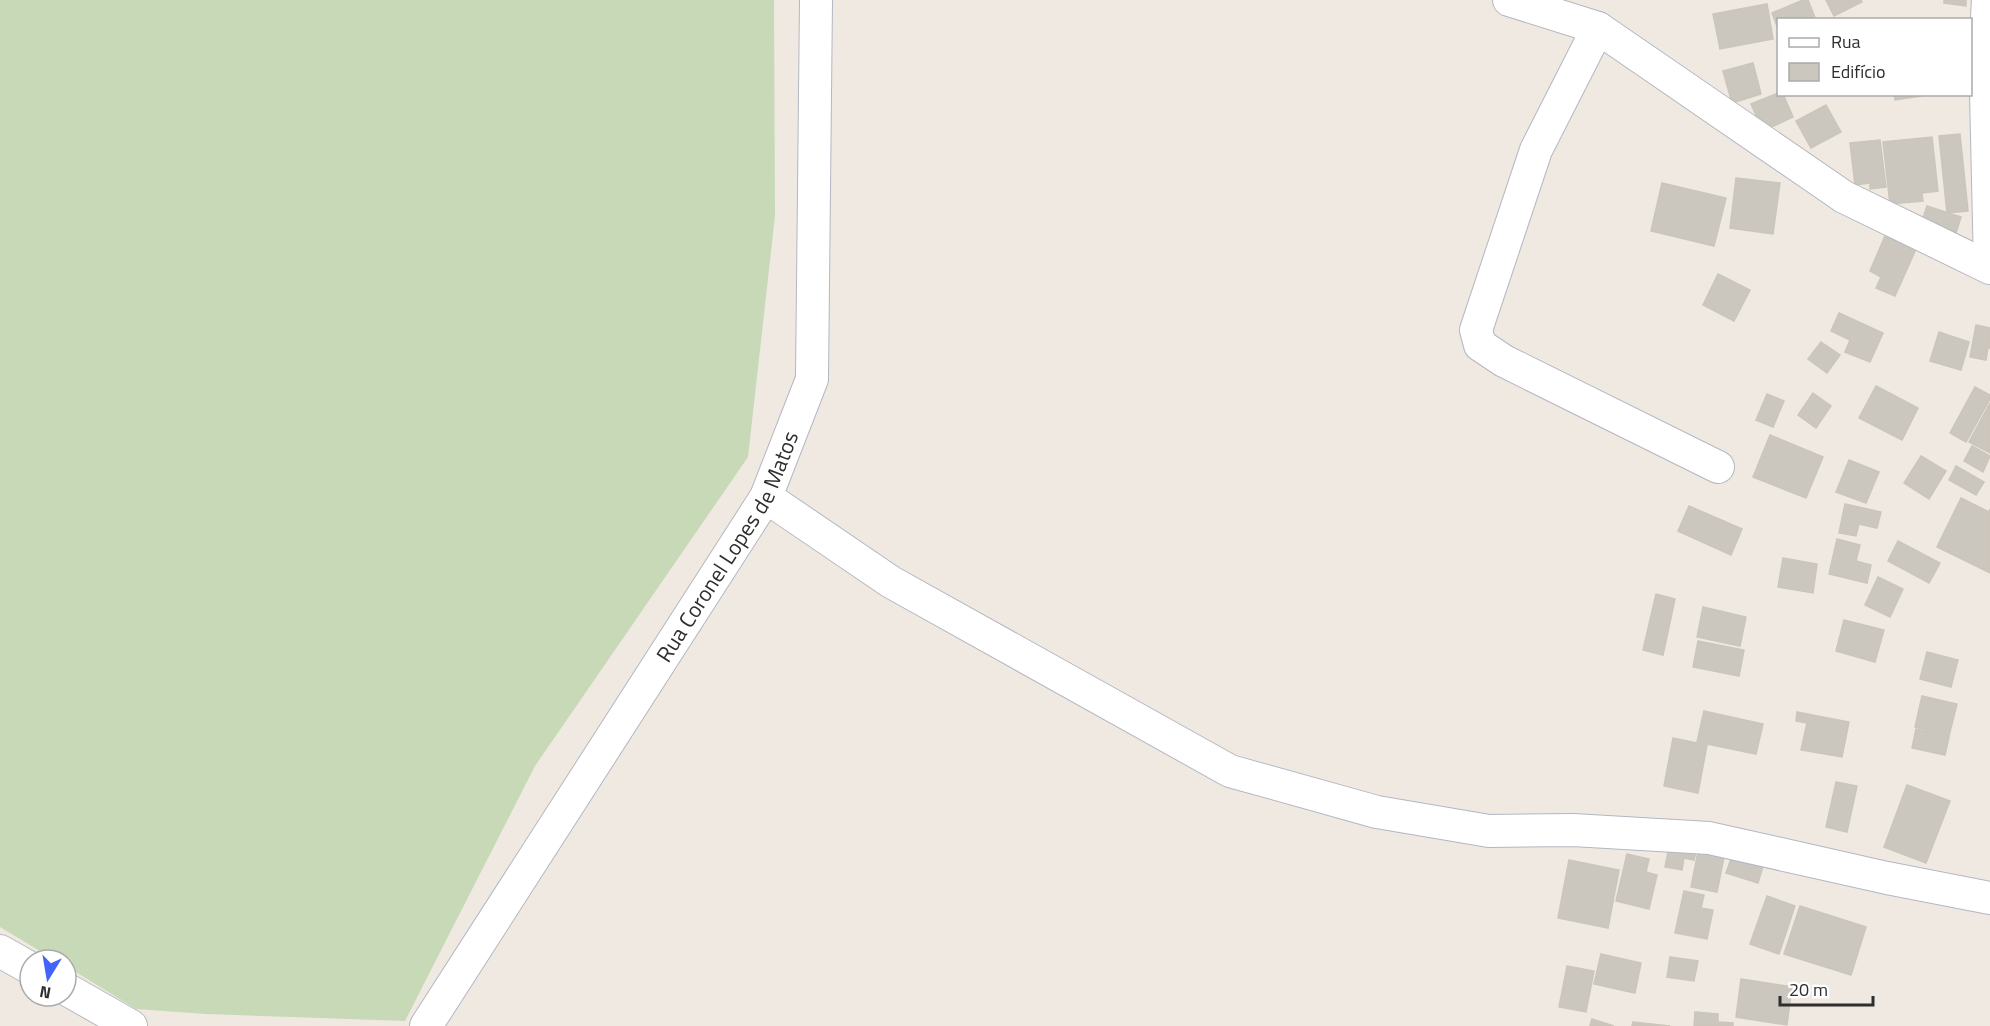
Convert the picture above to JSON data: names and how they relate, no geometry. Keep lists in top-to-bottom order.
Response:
{
  "streets": {
    "street": ["Rua Coronel Lopes de Matos"]
  },
  "legend": ["Rua", "Edifício"],
  "scale_bar": "20 m",
  "north": "bottom"
}
